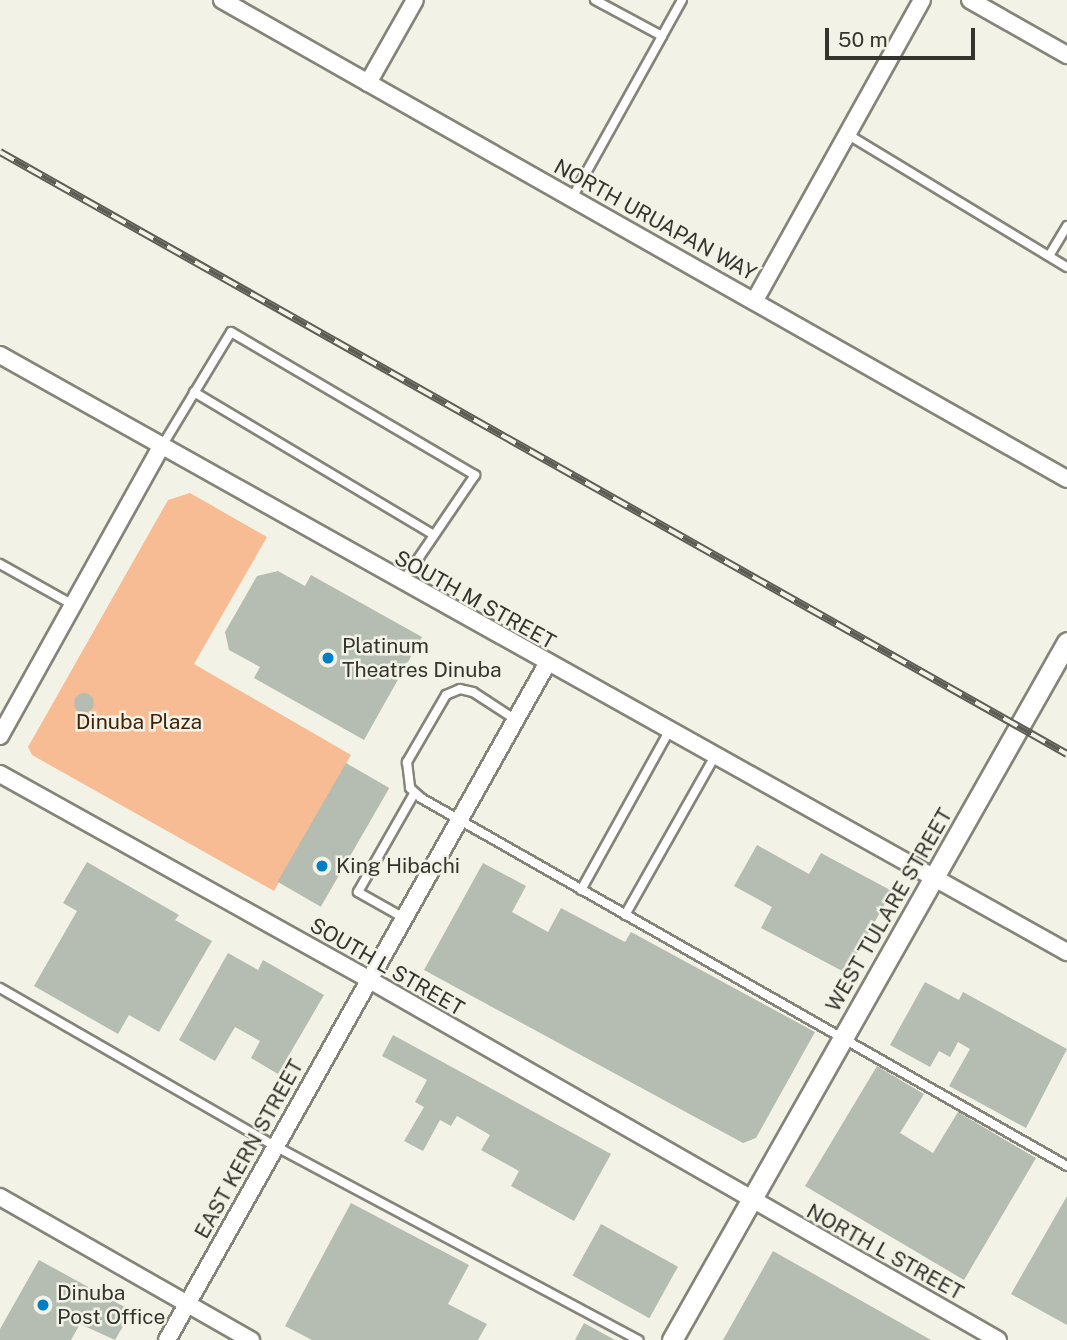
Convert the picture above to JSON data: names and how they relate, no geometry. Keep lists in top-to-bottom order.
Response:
{
  "streets": {
    "street": [
      "NORTH URUAPAN WAY",
      "SOUTH M STREET",
      "WEST TULARE STREET",
      "SOUTH L STREET",
      "EAST KERN STREET",
      "NORTH L STREET"
    ]
  },
  "crossings": [
    ["SOUTH M STREET", "WEST TULARE STREET"],
    ["SOUTH M STREET", "EAST KERN STREET"],
    ["WEST TULARE STREET", "SOUTH L STREET"],
    ["WEST TULARE STREET", "NORTH L STREET"],
    ["SOUTH L STREET", "EAST KERN STREET"],
    ["SOUTH L STREET", "NORTH L STREET"]
  ],
  "parks": ["Dinuba Plaza"],
  "places": ["Platinum Theatres Dinuba", "King Hibachi", "Dinuba Post Office"],
  "scale_bar": "50 m"
}
